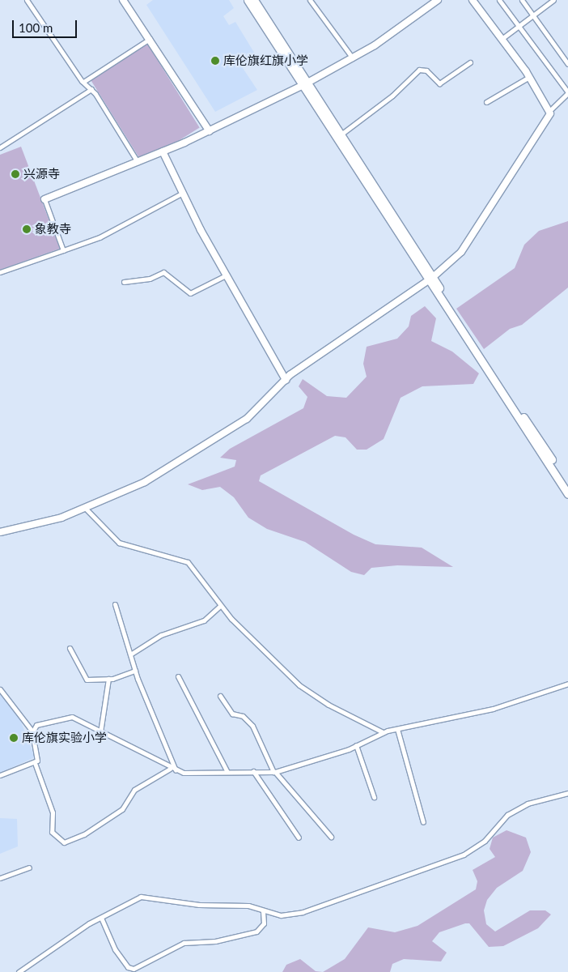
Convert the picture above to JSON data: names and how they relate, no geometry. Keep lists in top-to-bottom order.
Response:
{
  "places": [
    "库伦旗红旗小学",
    "兴源寺",
    "象教寺",
    "库伦旗实验小学"
  ],
  "scale_bar": "100 m"
}
